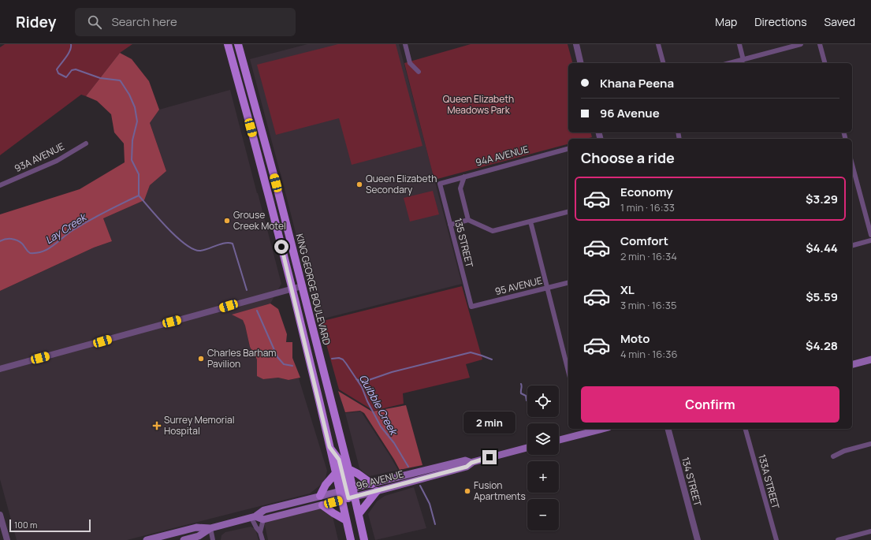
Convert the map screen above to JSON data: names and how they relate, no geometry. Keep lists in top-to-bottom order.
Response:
{
  "streets": {
    "main road": ["KING GEORGE BOULEVARD", "96 AVENUE"],
    "street": [
      "94A AVENUE",
      "93A AVENUE",
      "135 STREET",
      "95 AVENUE",
      "134 STREET",
      "133A STREET"
    ]
  },
  "crossings": [
    ["94A AVENUE", "135 STREET"],
    ["135 STREET", "95 AVENUE"],
    ["KING GEORGE BOULEVARD", "96 AVENUE"]
  ],
  "water": ["Lay Creek", "Quibble Creek"],
  "parks": ["Queen Elizabeth Meadows Park"],
  "places": {
    "other": [
      "Queen Elizabeth Secondary",
      "Grouse Creek Motel",
      "Charles Barham Pavilion",
      "Fusion Apartments"
    ],
    "health": ["Surrey Memorial Hospital"]
  },
  "scale_bar": "100 m",
  "page": {
    "header": "Ridey",
    "search": "Search here",
    "nav": ["Map", "Directions", "Saved"],
    "banner": ["Khana Peena", "96 Avenue"],
    "heading": "Choose a ride",
    "list": [
      {
        "name": "Economy",
        "note": "1 min · 16:33",
        "value": "$3.29"
      },
      {
        "name": "Comfort",
        "note": "2 min · 16:34",
        "value": "$4.44"
      },
      {
        "name": "XL",
        "note": "3 min · 16:35",
        "value": "$5.59"
      },
      {
        "name": "Moto",
        "note": "4 min · 16:36",
        "value": "$4.28"
      }
    ],
    "buttons": "Confirm",
    "map_buttons": ["+", "−"],
    "bubble": "2 min",
    "scale": "100 m"
  }
}
